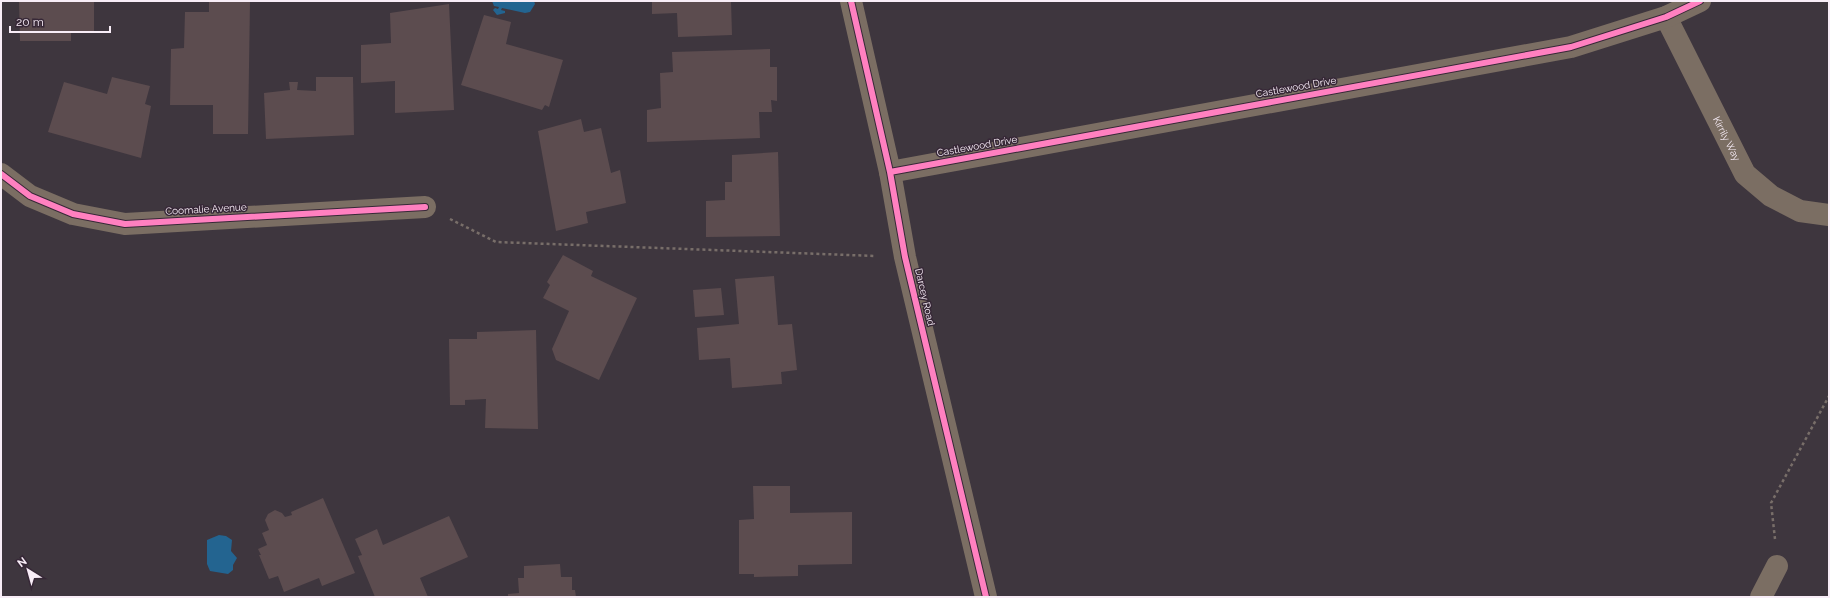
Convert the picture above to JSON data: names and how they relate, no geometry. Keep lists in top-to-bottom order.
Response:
{
  "streets": {
    "street": [
      "Castlewood Drive",
      "Kirrily Way",
      "Coomalie Avenue",
      "Darcey Road"
    ]
  },
  "crossings": [
    ["Castlewood Drive", "Kirrily Way"],
    ["Castlewood Drive", "Darcey Road"]
  ],
  "scale_bar": "20 m",
  "north": "top left"
}
